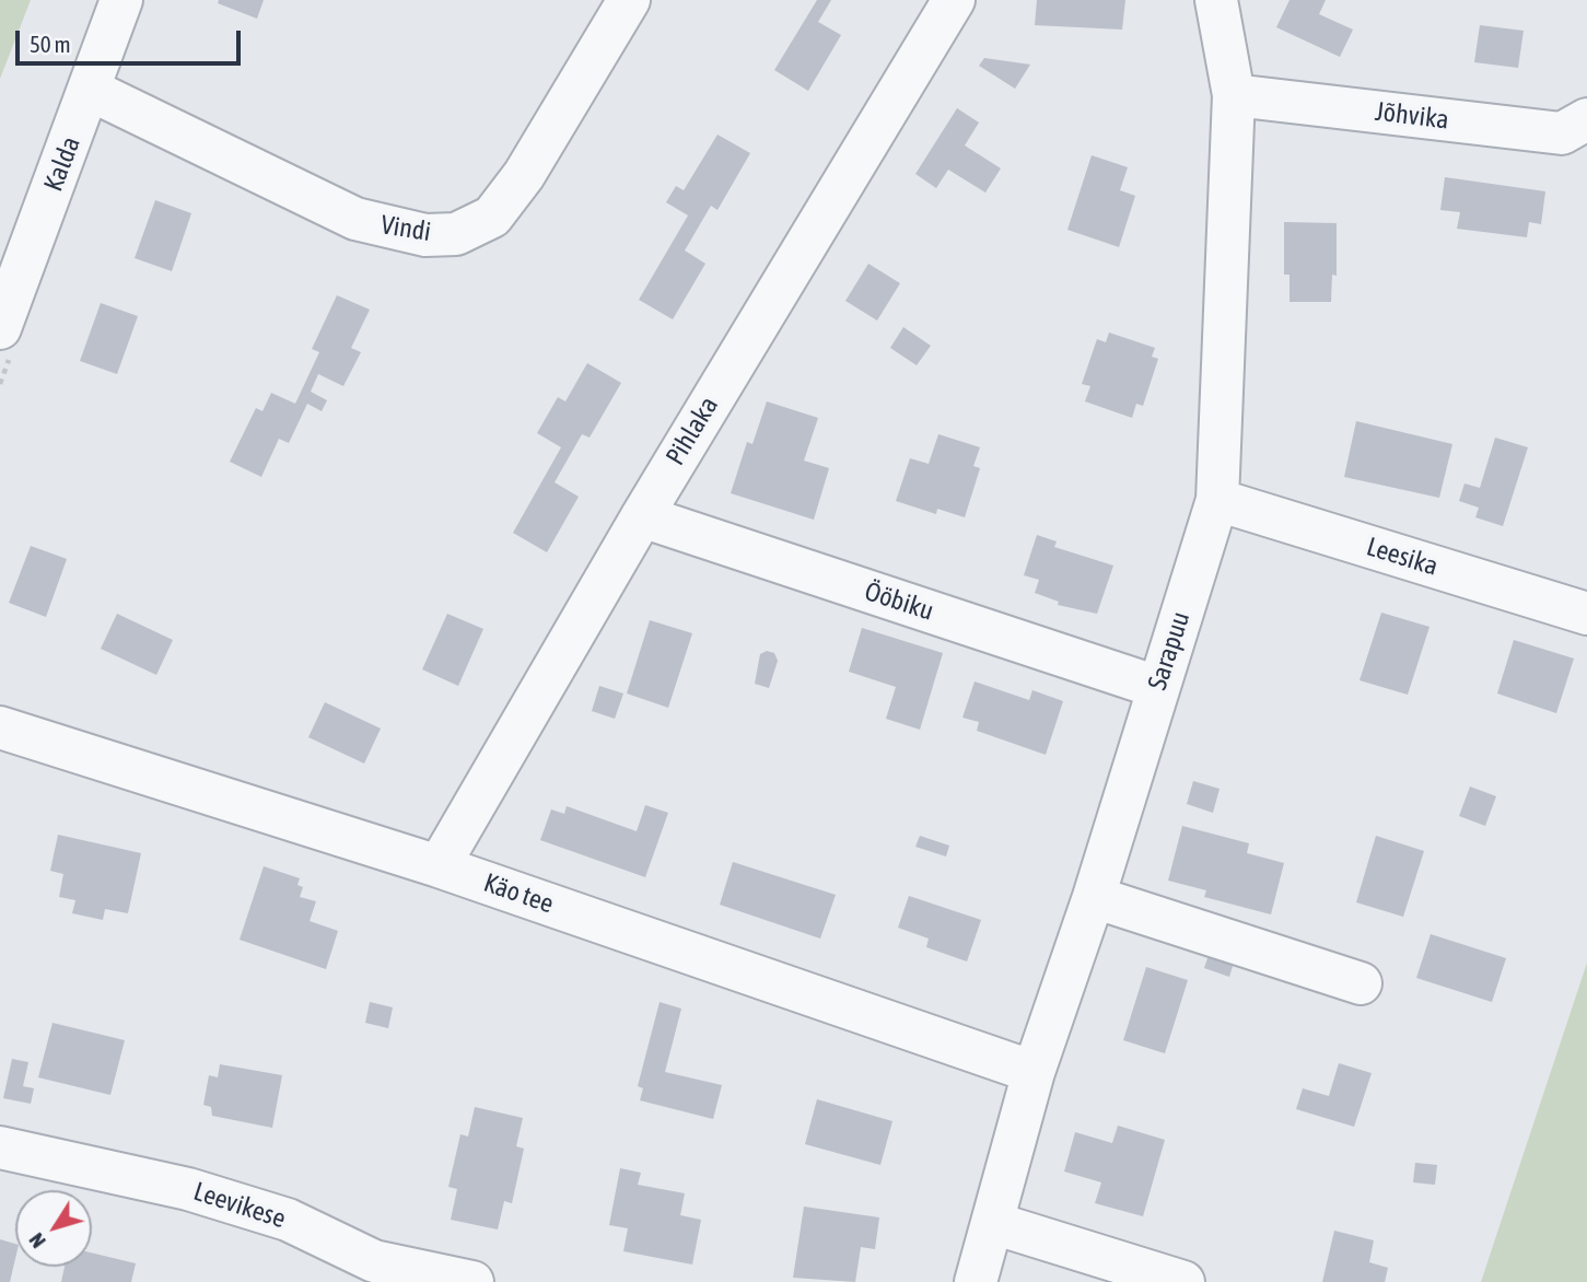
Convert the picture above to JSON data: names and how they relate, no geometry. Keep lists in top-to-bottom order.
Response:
{
  "streets": {
    "street": [
      "Jõhvika",
      "Kalda",
      "Vindi",
      "Pihlaka",
      "Leesika",
      "Ööbiku",
      "Sarapuu",
      "Käo tee",
      "Leevikese"
    ]
  },
  "crossings": [
    ["Jõhvika", "Sarapuu"],
    ["Kalda", "Vindi"],
    ["Pihlaka", "Ööbiku"],
    ["Pihlaka", "Käo tee"],
    ["Leesika", "Sarapuu"],
    ["Ööbiku", "Sarapuu"],
    ["Sarapuu", "Käo tee"]
  ],
  "scale_bar": "50 m",
  "north": "bottom left"
}
